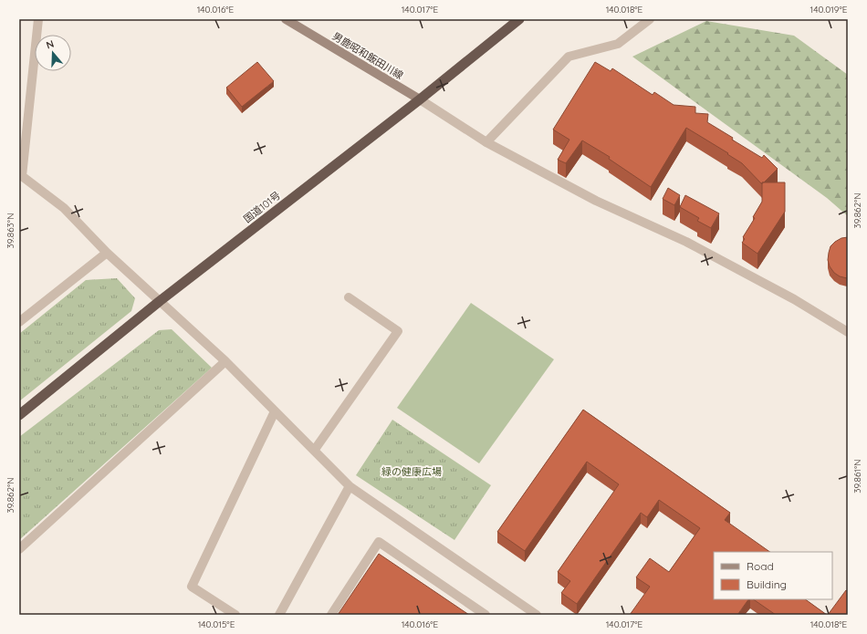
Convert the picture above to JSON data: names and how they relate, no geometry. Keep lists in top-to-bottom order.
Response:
{
  "streets": {
    "highway": ["国道101号"],
    "main road": ["男鹿昭和飯田川線"]
  },
  "crossings": [
    ["男鹿昭和飯田川線", "国道101号"]
  ],
  "parks": ["緑の健康広場"],
  "legend": ["Road", "Building"],
  "north": "top",
  "coordinates": [
    "140.016°E",
    "140.017°E",
    "140.018°E",
    "140.019°E",
    "39.862°N",
    "39.863°N",
    "39.861°N",
    "140.015°E"
  ]
}
